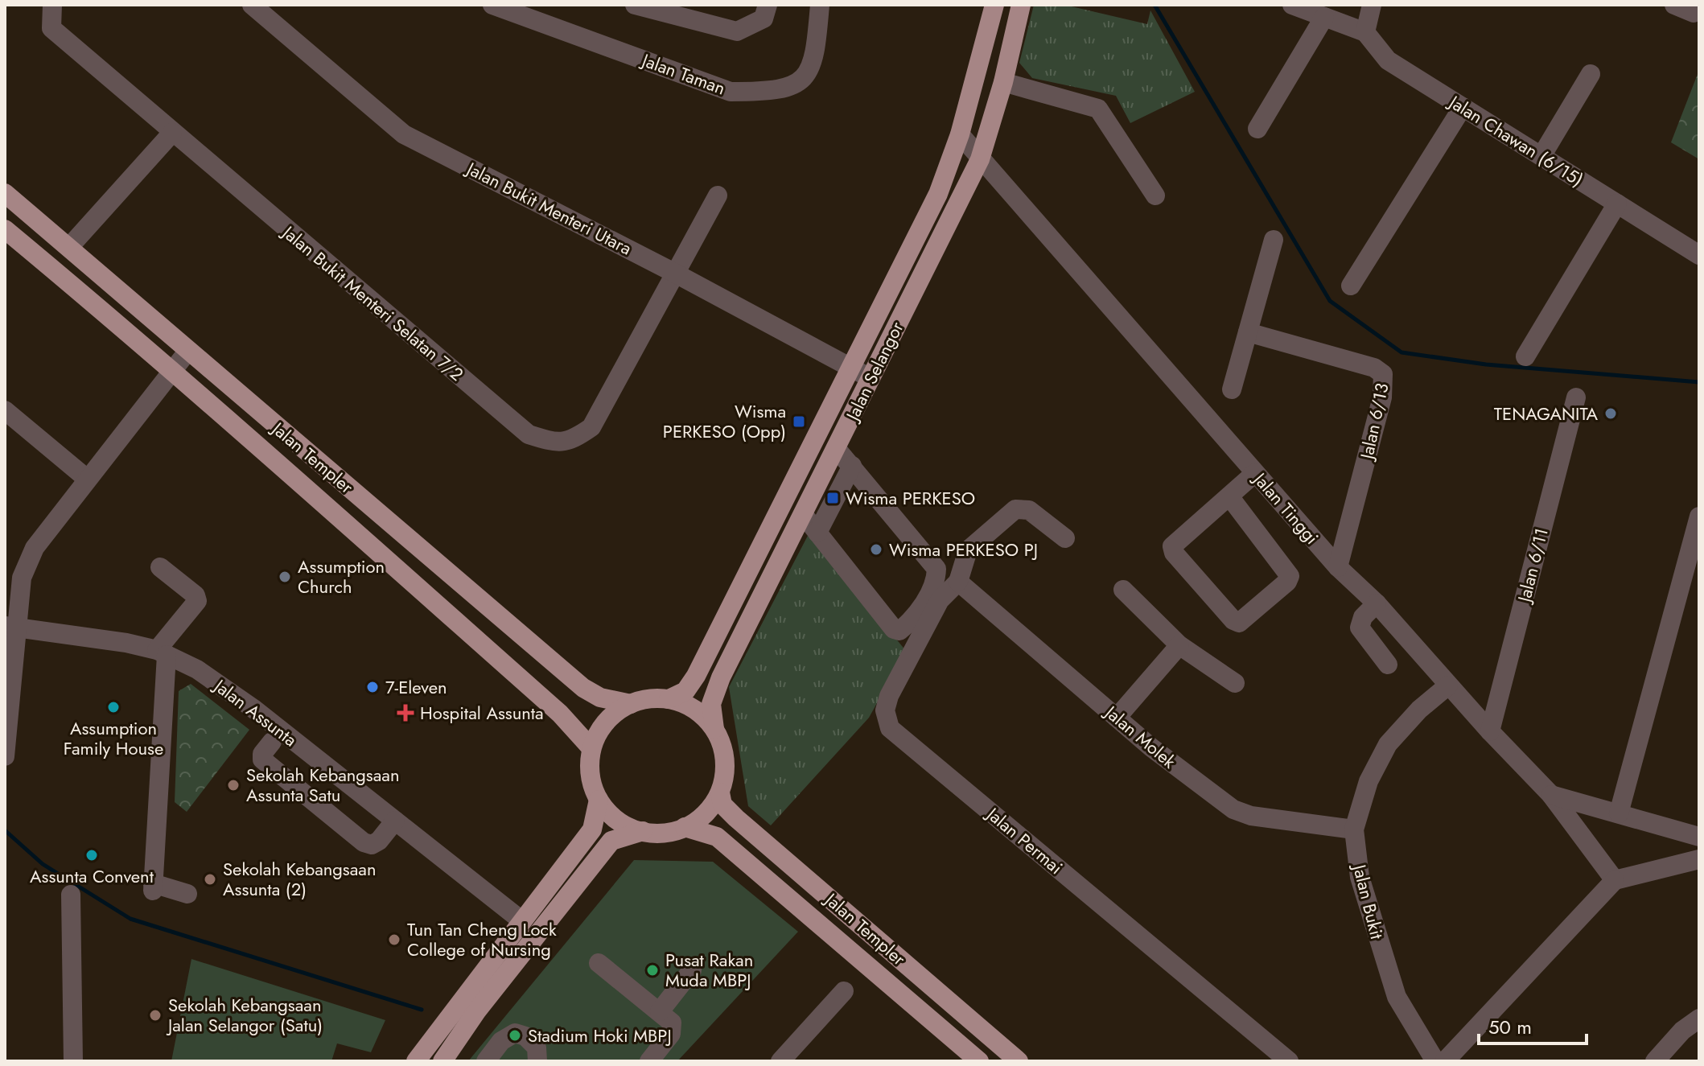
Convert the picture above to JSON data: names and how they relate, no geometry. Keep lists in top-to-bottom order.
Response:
{
  "streets": {
    "main road": ["Jalan Selangor", "Jalan Templer"],
    "street": [
      "Jalan Taman",
      "Jalan Chawan (6/15)",
      "Jalan Bukit Menteri Utara",
      "Jalan Bukit Menteri Selatan 7/2",
      "Jalan 6/13",
      "Jalan Tinggi",
      "Jalan 6/11",
      "Jalan Assunta",
      "Jalan Molek",
      "Jalan Permai",
      "Jalan Bukit"
    ]
  },
  "crossings": [
    ["Jalan Bukit Menteri Utara", "Jalan Bukit Menteri Selatan 7/2"],
    ["Jalan Bukit Menteri Utara", "Jalan Selangor"],
    ["Jalan Selangor", "Jalan Templer"],
    ["Jalan Selangor", "Jalan Tinggi"],
    ["Jalan 6/13", "Jalan Tinggi"],
    ["Jalan Tinggi", "Jalan 6/11"],
    ["Jalan Tinggi", "Jalan Bukit"],
    ["Jalan Molek", "Jalan Permai"],
    ["Jalan Molek", "Jalan Bukit"]
  ],
  "places": {
    "other": [
      "TENAGANITA",
      "Wisma PERKESO PJ",
      "Assumption Church",
      "7-Eleven",
      "Assumption Family House",
      "Sekolah Kebangsaan Assunta Satu",
      "Assunta Convent",
      "Sekolah Kebangsaan Assunta (2)",
      "Tun Tan Cheng Lock College of Nursing",
      "Pusat Rakan Muda MBPJ",
      "Sekolah Kebangsaan Jalan Selangor (Satu)",
      "Stadium Hoki MBPJ"
    ],
    "transit": ["Wisma PERKESO (Opp)", "Wisma PERKESO"],
    "health": ["Hospital Assunta"]
  },
  "scale_bar": "50 m"
}
